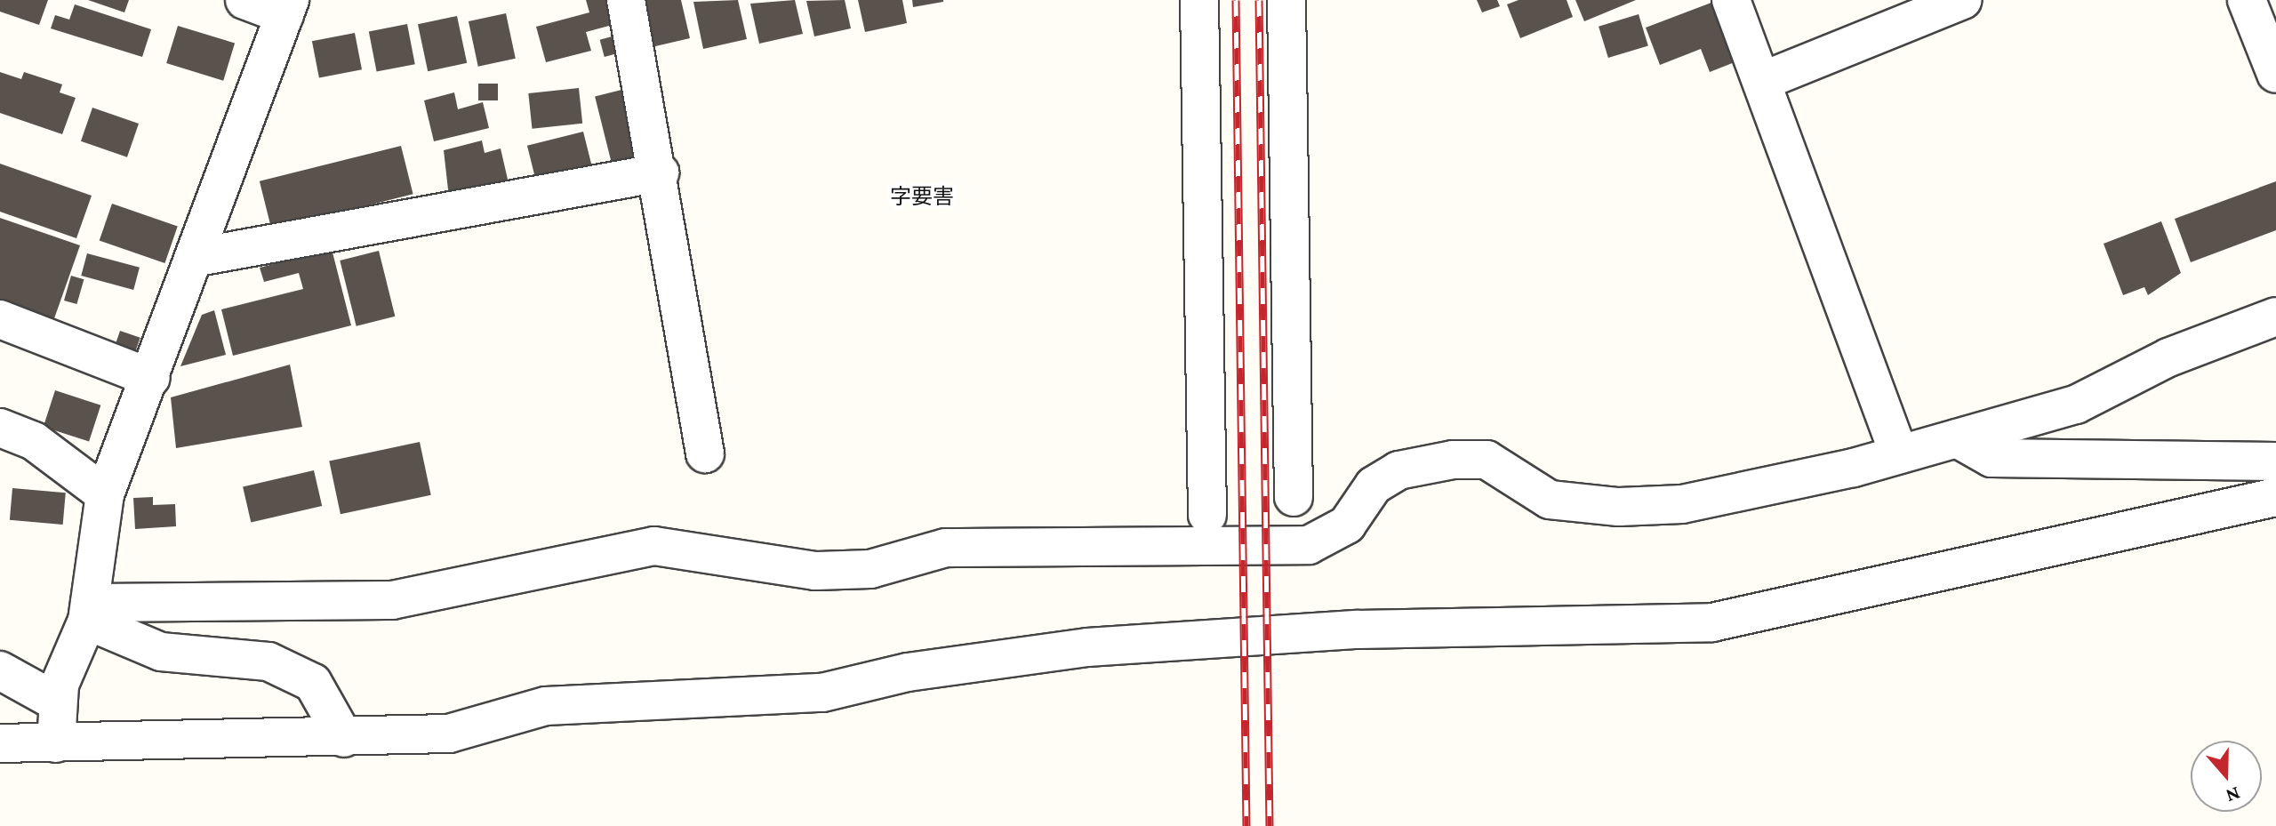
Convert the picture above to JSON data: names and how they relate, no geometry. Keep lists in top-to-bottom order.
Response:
{
  "districts": ["字要害"],
  "north": "bottom"
}
